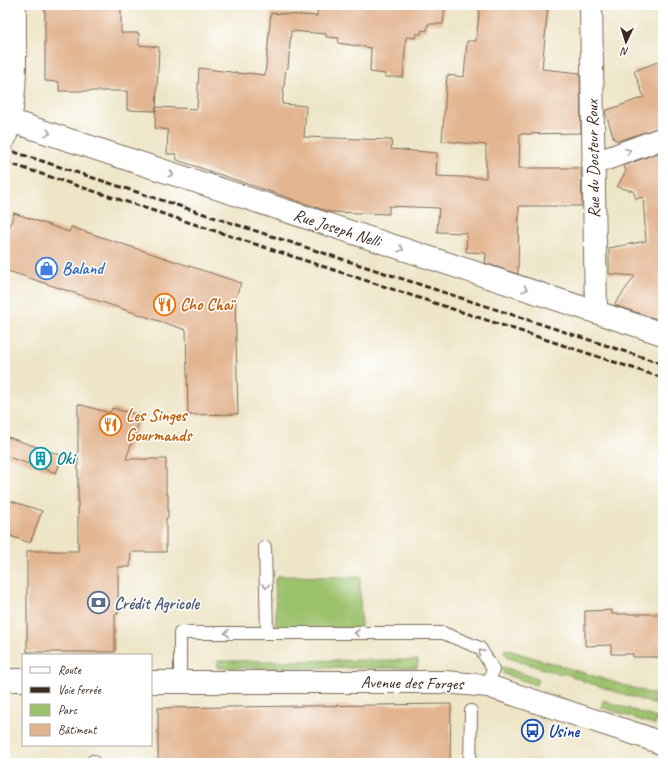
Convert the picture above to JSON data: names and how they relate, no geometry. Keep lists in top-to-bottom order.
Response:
{
  "streets": {
    "street": ["Rue du Docteur Roux", "Rue Joseph Nelli", "Avenue des Forges"]
  },
  "crossings": [
    ["Rue du Docteur Roux", "Rue Joseph Nelli"]
  ],
  "one_way": ["Rue Joseph Nelli"],
  "places": {
    "shop": ["Baland"],
    "restaurant": ["Cho Chaï", "Les Singes Gourmands"],
    "building": ["Oki"],
    "bank": ["Crédit Agricole"],
    "bus stop": ["Usine"]
  },
  "legend": [
    "Route",
    "Voie ferrée",
    "Parc",
    "Bâtiment"
  ],
  "north": "bottom"
}
